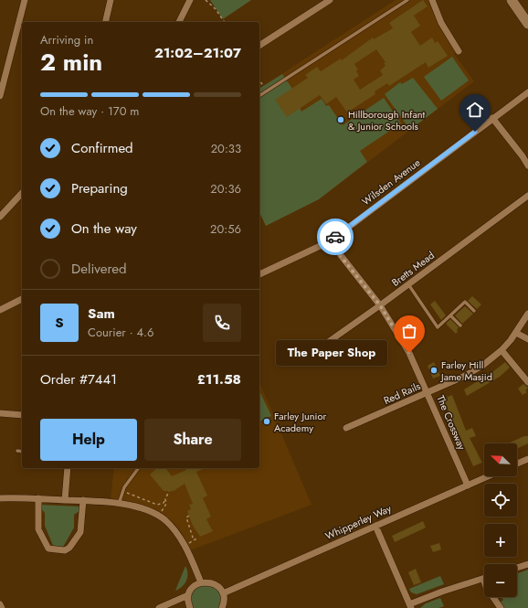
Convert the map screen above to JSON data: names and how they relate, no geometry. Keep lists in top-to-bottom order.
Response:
{
  "streets": {
    "street": [
      "Wilsden Avenue",
      "Bretts Mead",
      "Red Rails",
      "The Crossway",
      "Whipperley Way"
    ]
  },
  "crossings": [
    ["Wilsden Avenue", "The Crossway"],
    ["Bretts Mead", "The Crossway"],
    ["Red Rails", "The Crossway"],
    ["The Crossway", "Whipperley Way"]
  ],
  "places": [
    "Hillborough Infant & Junior Schools",
    "The Paper Shop",
    "Farley Hill Jame Masjid",
    "Farley Junior Academy"
  ],
  "north": "top left",
  "page": {
    "heading": ["2 min", "Arriving in", "21:02–21:07"],
    "panel": [
      "Sam",
      "Courier · 4.6",
      "Order #7441",
      "£11.58"
    ],
    "bar": "On the way · 170 m",
    "list": [
      ["Confirmed", "20:33"],
      ["Preparing", "20:36"],
      ["On the way", "20:56"],
      "Delivered"
    ],
    "round": "S",
    "bubble": "The Paper Shop",
    "buttons": ["Help", "Share"],
    "map_buttons": ["+", "−"]
  }
}
